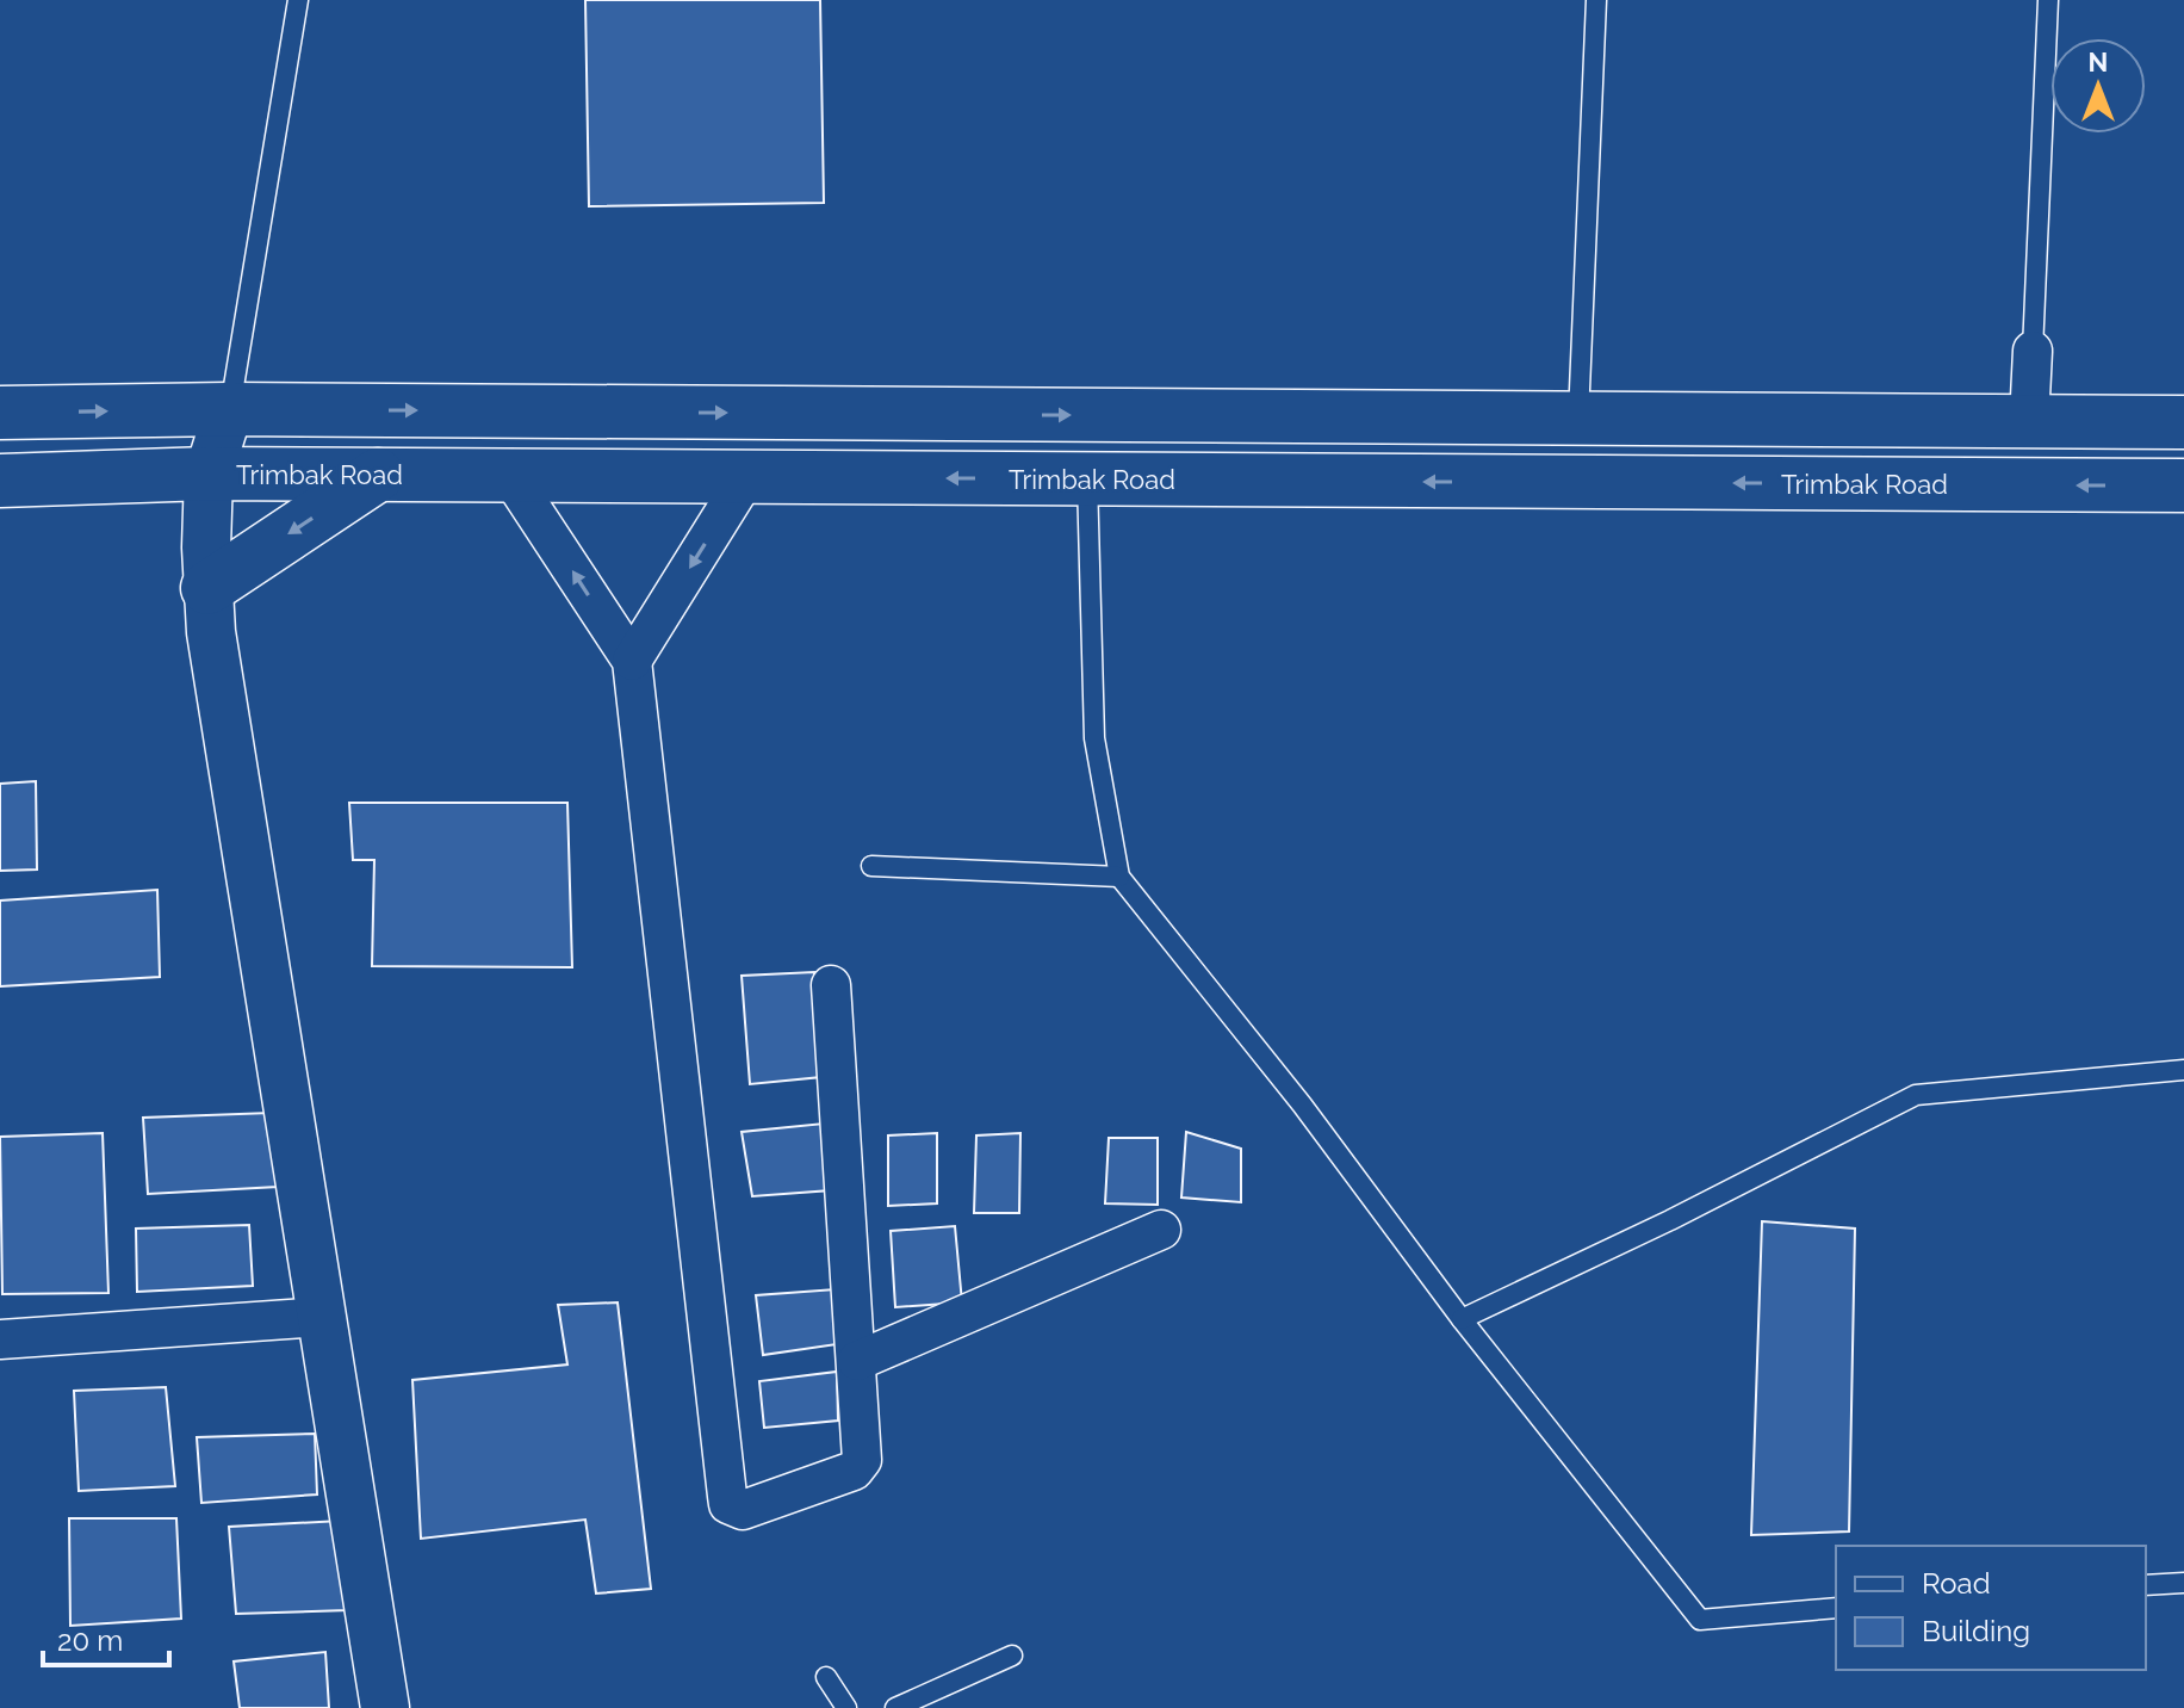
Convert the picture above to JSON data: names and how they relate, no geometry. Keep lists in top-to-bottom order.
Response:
{
  "streets": {
    "highway": ["Trimbak Road"]
  },
  "legend": ["Road", "Building"],
  "scale_bar": "20 m",
  "north": "top"
}
